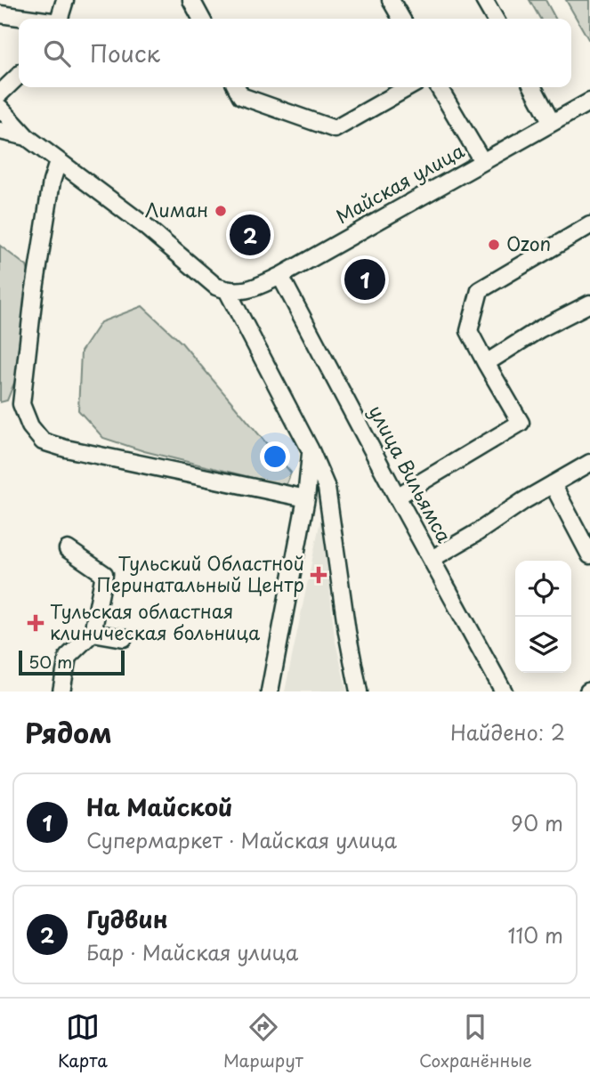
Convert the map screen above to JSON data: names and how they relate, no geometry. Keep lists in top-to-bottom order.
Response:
{
  "streets": {
    "street": ["Майская улица", "улица Вильямса"]
  },
  "crossings": [
    ["Майская улица", "улица Вильямса"]
  ],
  "places": {
    "other": ["Лиман", "Ozon"],
    "health": ["Тульский Областной Перинатальный Центр", "Тульская областная клиническая больница"]
  },
  "scale_bar": "50 m",
  "page": {
    "search": "Поиск",
    "pins": ["2", "1"],
    "scale": "50 m",
    "heading": ["Рядом", "Найдено: 2"],
    "list": [
      {
        "mark": "1",
        "name": "На Майской",
        "note": "Супермаркет · Майская улица",
        "value": "90 m"
      },
      {
        "mark": "2",
        "name": "Гудвин",
        "note": "Бар · Майская улица",
        "value": "110 m"
      }
    ],
    "nav": ["Карта", "Маршрут", "Сохранённые"]
  }
}
